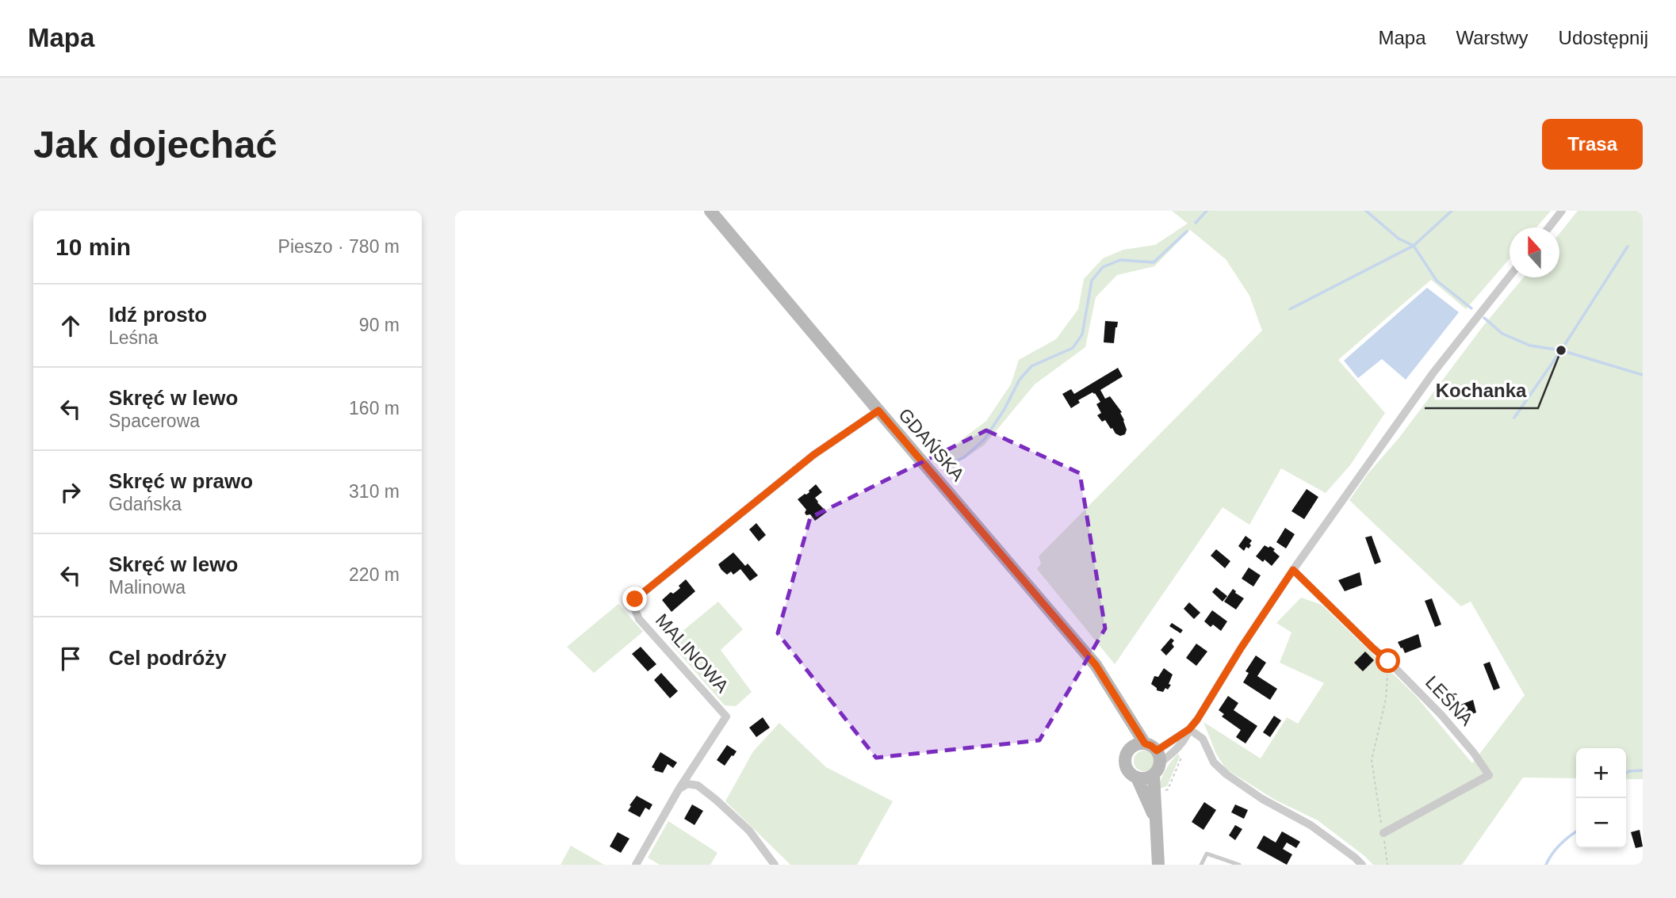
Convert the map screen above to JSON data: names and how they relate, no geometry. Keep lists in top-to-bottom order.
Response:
{
  "streets": {
    "main road": ["GDAŃSKA"],
    "street": ["MALINOWA", "LEŚNA"]
  },
  "crossings": [
    ["GDAŃSKA", "MALINOWA"]
  ],
  "places": ["Kochanka"],
  "north": "top",
  "page": {
    "header": "Mapa",
    "nav": ["Mapa", "Warstwy", "Udostępnij"],
    "buttons": "Trasa",
    "title": "Jak dojechać",
    "heading": ["10 min", "Pieszo · 780 m"],
    "list": [
      ["Idź prosto", "Leśna", "90 m"],
      ["Skręć w lewo", "Spacerowa", "160 m"],
      ["Skręć w prawo", "Gdańska", "310 m"],
      ["Skręć w lewo", "Malinowa", "220 m"],
      "Cel podróży"
    ],
    "map_buttons": ["+", "−"]
  }
}
